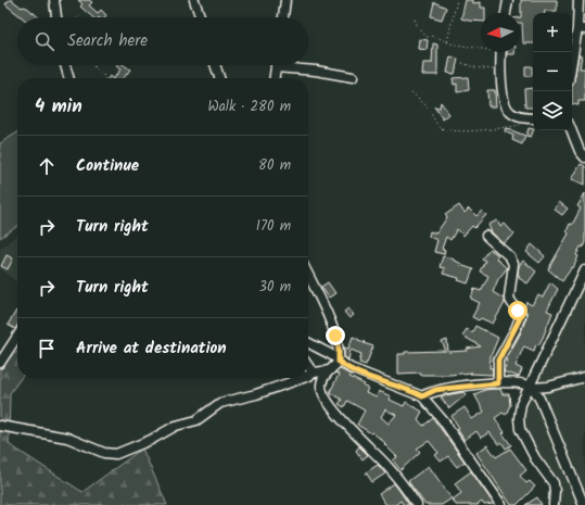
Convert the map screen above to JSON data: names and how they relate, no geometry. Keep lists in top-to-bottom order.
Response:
{
  "north": "left",
  "page": {
    "map_buttons": ["+", "−"],
    "search": "Search here",
    "heading": ["4 min", "Walk · 280 m"],
    "list": [
      ["Continue", "80 m"],
      ["Turn right", "170 m"],
      ["Turn right", "30 m"],
      "Arrive at destination"
    ]
  }
}
